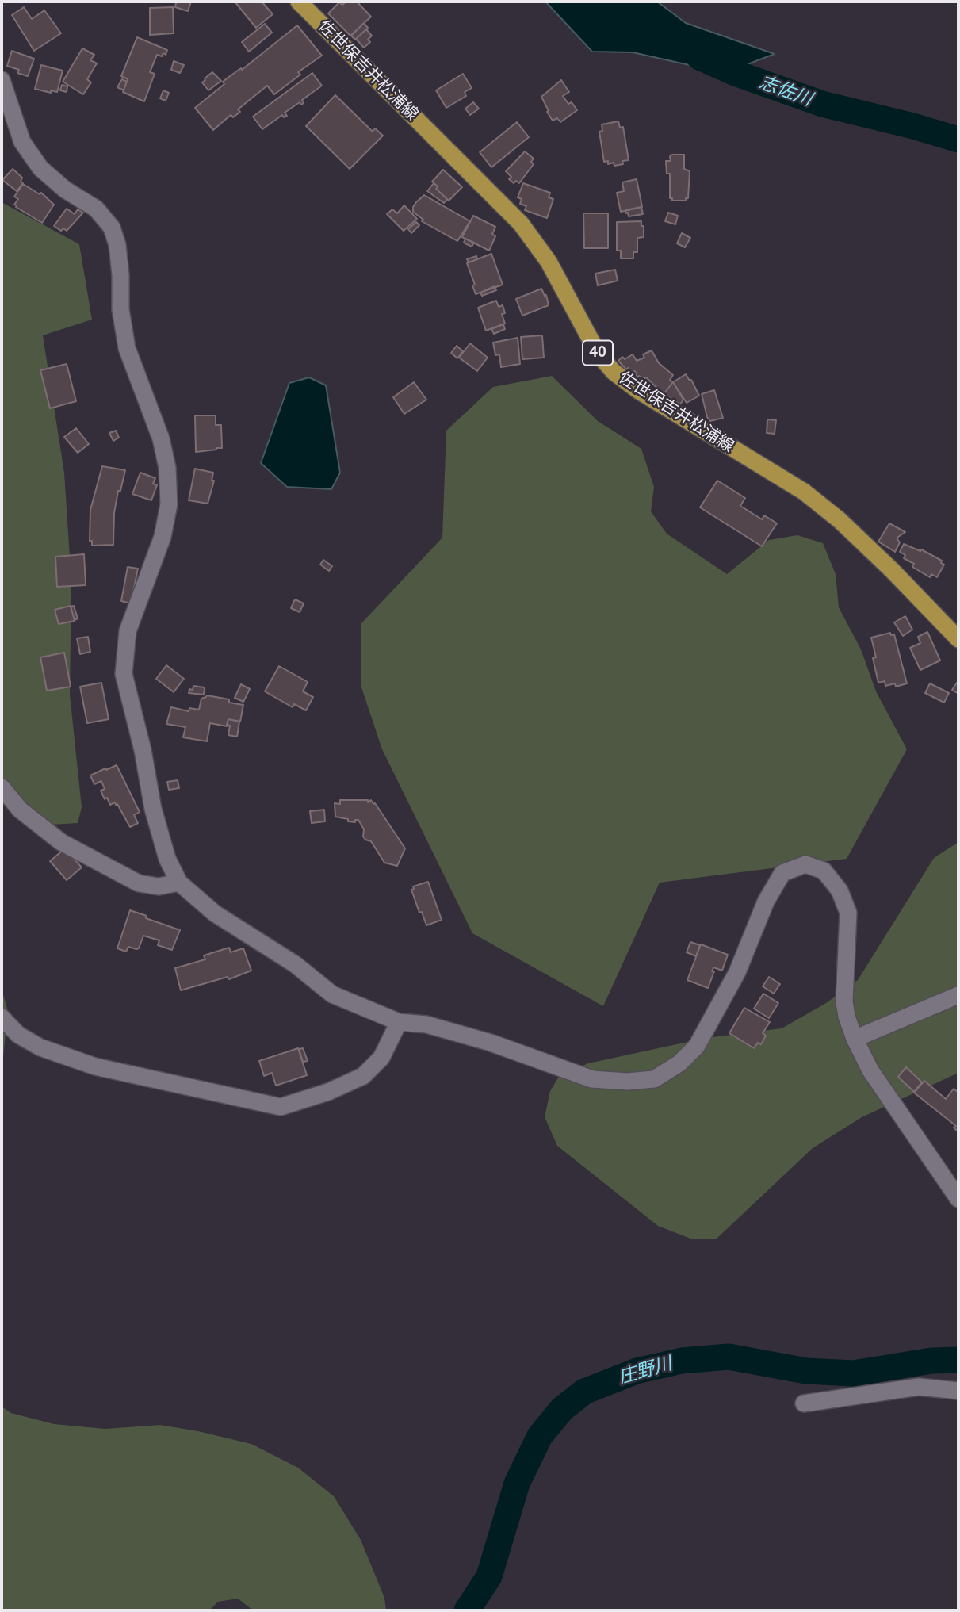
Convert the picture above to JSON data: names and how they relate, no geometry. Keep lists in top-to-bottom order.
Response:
{
  "streets": {
    "main road": ["佐世保吉井松浦線", "40"]
  },
  "water": ["志佐川", "庄野川"]
}
